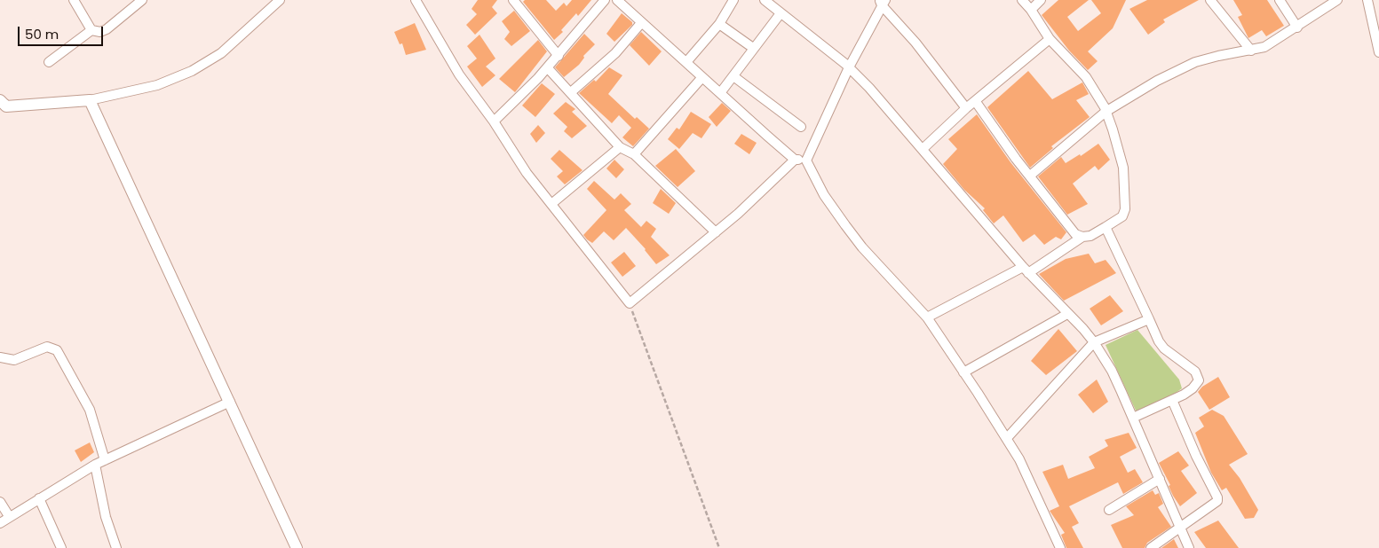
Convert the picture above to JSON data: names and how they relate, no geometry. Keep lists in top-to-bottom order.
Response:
{
  "scale_bar": "50 m"
}
